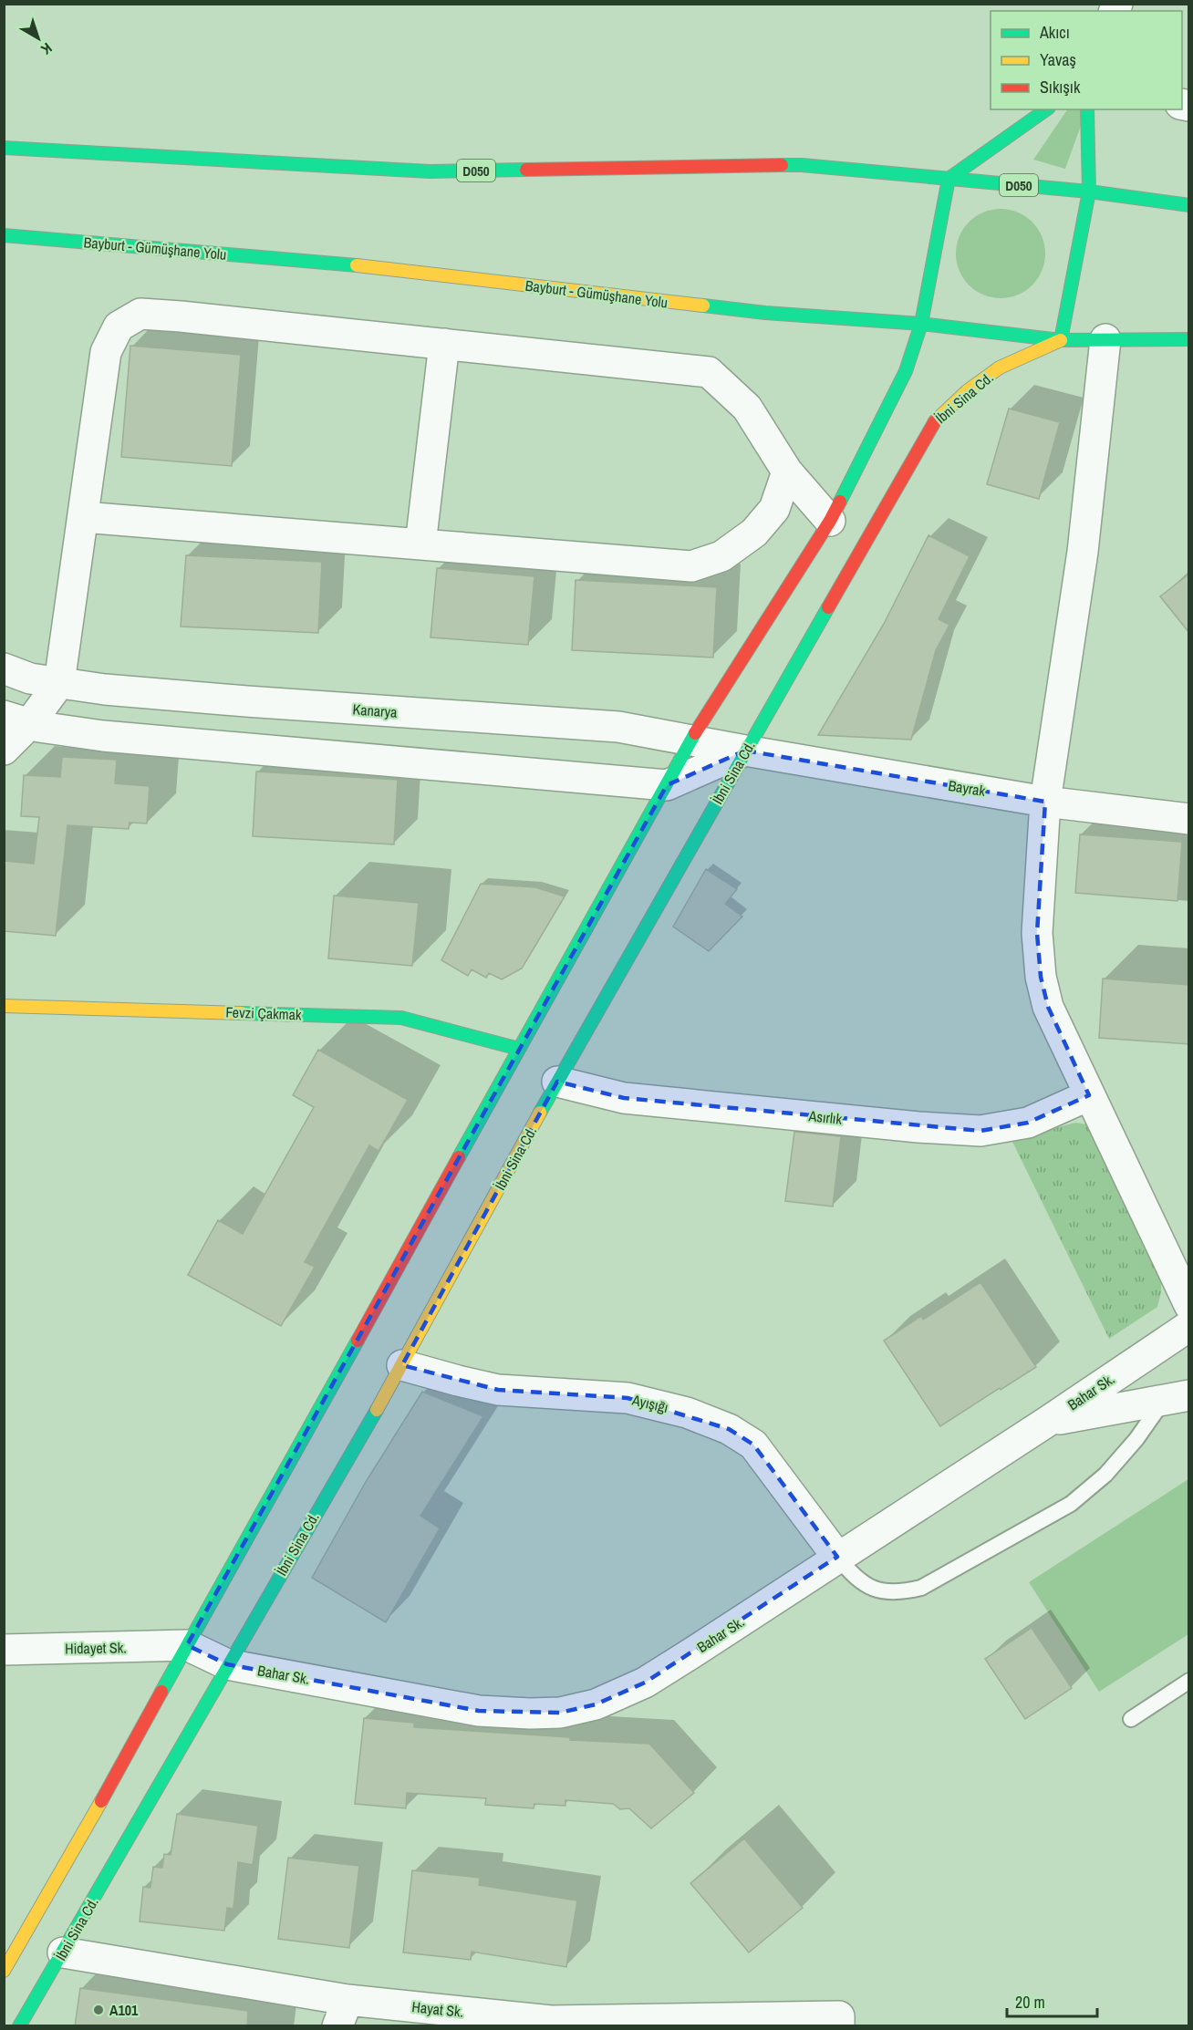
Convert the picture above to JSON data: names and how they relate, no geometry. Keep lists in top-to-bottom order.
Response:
{
  "streets": {
    "main road": [
      "D050",
      "Bayburt - Gümüşhane Yolu",
      "İbni Sina Cd.",
      "Fevzi Çakmak"
    ],
    "street": [
      "Kanarya",
      "Bayrak",
      "Asırlık",
      "Bahar Sk.",
      "Ayışığı",
      "Hidayet Sk.",
      "Hayat Sk."
    ]
  },
  "crossings": [
    ["Bayburt - Gümüşhane Yolu", "İbni Sina Cd."],
    ["İbni Sina Cd.", "Kanarya"],
    ["İbni Sina Cd.", "Bayrak"],
    ["İbni Sina Cd.", "Asırlık"],
    ["İbni Sina Cd.", "Bahar Sk."],
    ["İbni Sina Cd.", "Ayışığı"],
    ["İbni Sina Cd.", "Hayat Sk."],
    ["Kanarya", "Bayrak"],
    ["Bahar Sk.", "Ayışığı"],
    ["Bahar Sk.", "Hidayet Sk."]
  ],
  "places": ["A101"],
  "legend": ["Akıcı", "Yavaş", "Sıkışık"],
  "scale_bar": "20 m",
  "north": "bottom right"
}
